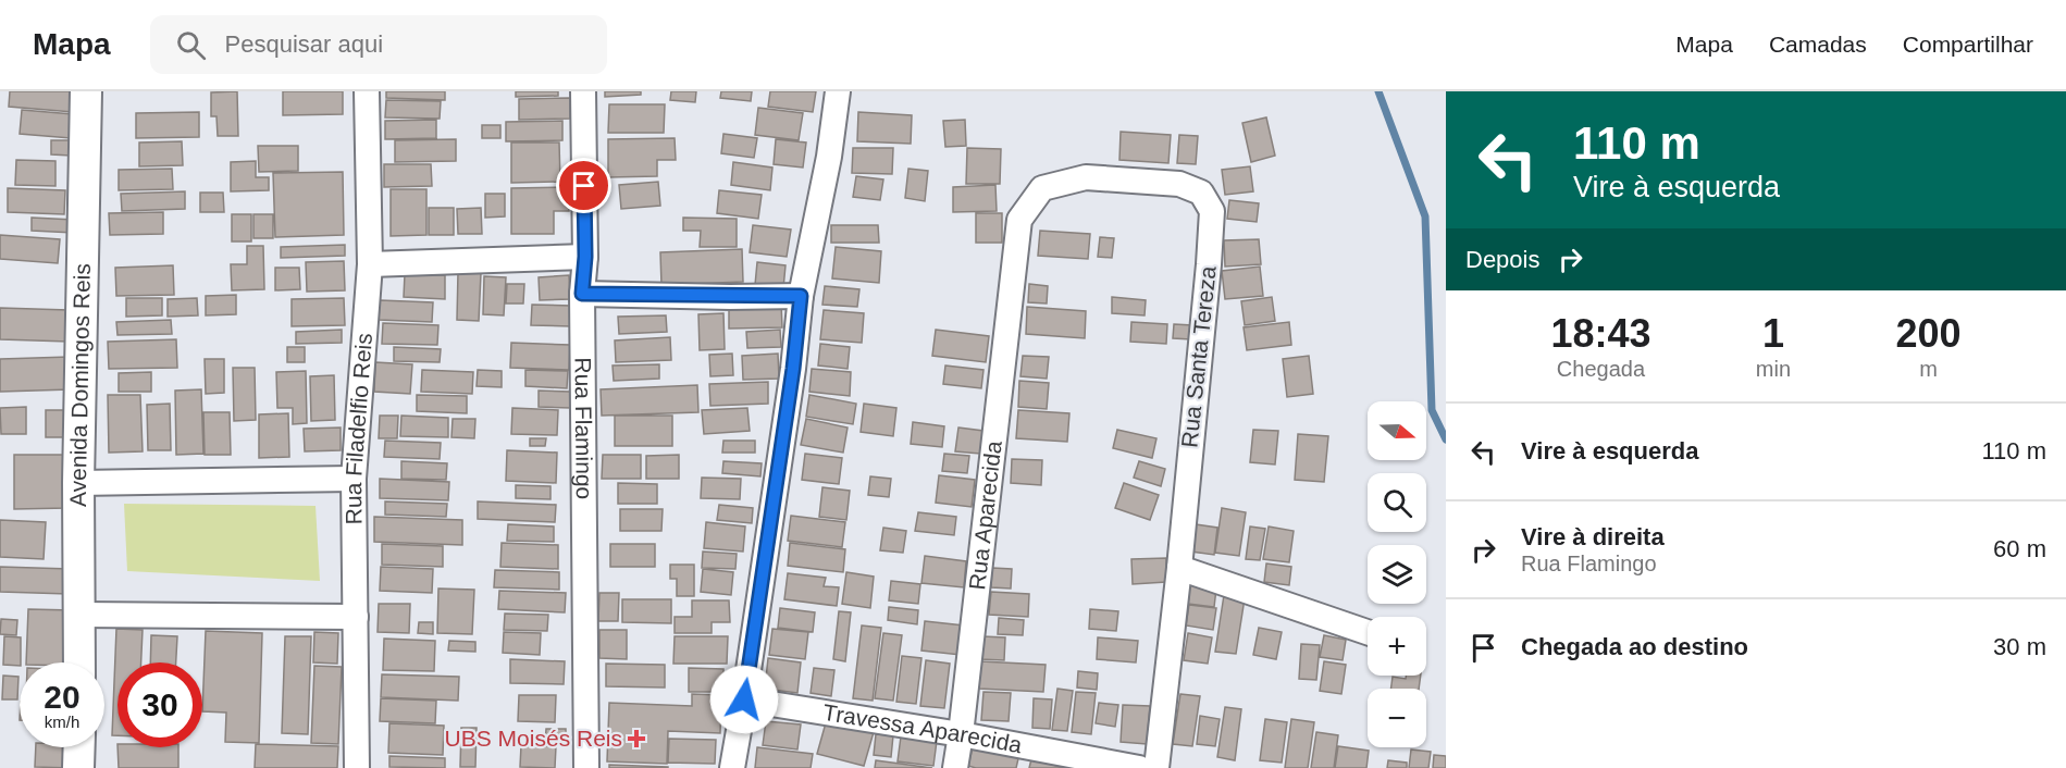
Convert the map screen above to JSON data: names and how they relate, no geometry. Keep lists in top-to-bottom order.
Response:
{
  "streets": {
    "street": [
      "Rua Santa Tereza",
      "Avenida Domingos Reis",
      "Rua Filadelfio Reis",
      "Rua Flamingo",
      "Rua Aparecida",
      "Travessa Aparecida"
    ]
  },
  "crossings": [
    ["Rua Santa Tereza", "Rua Aparecida"],
    ["Rua Aparecida", "Travessa Aparecida"]
  ],
  "places": {
    "health": ["UBS Moisés Reis"]
  },
  "north": "right",
  "page": {
    "header": "Mapa",
    "search": "Pesquisar aqui",
    "nav": ["Mapa", "Camadas", "Compartilhar"],
    "turn": ["110 m", "Vire à esquerda"],
    "then": "Depois",
    "eta": [
      "18:43",
      "Chegada",
      "1",
      "min",
      "200",
      "m"
    ],
    "map_buttons": ["+", "−"],
    "list": [
      {
        "name": "Vire à esquerda",
        "value": "110 m"
      },
      {
        "name": "Vire à direita",
        "note": "Rua Flamingo",
        "value": "60 m"
      },
      {
        "name": "Chegada ao destino",
        "value": "30 m"
      }
    ],
    "speed": "20 km/h",
    "limit": "30"
  }
}
